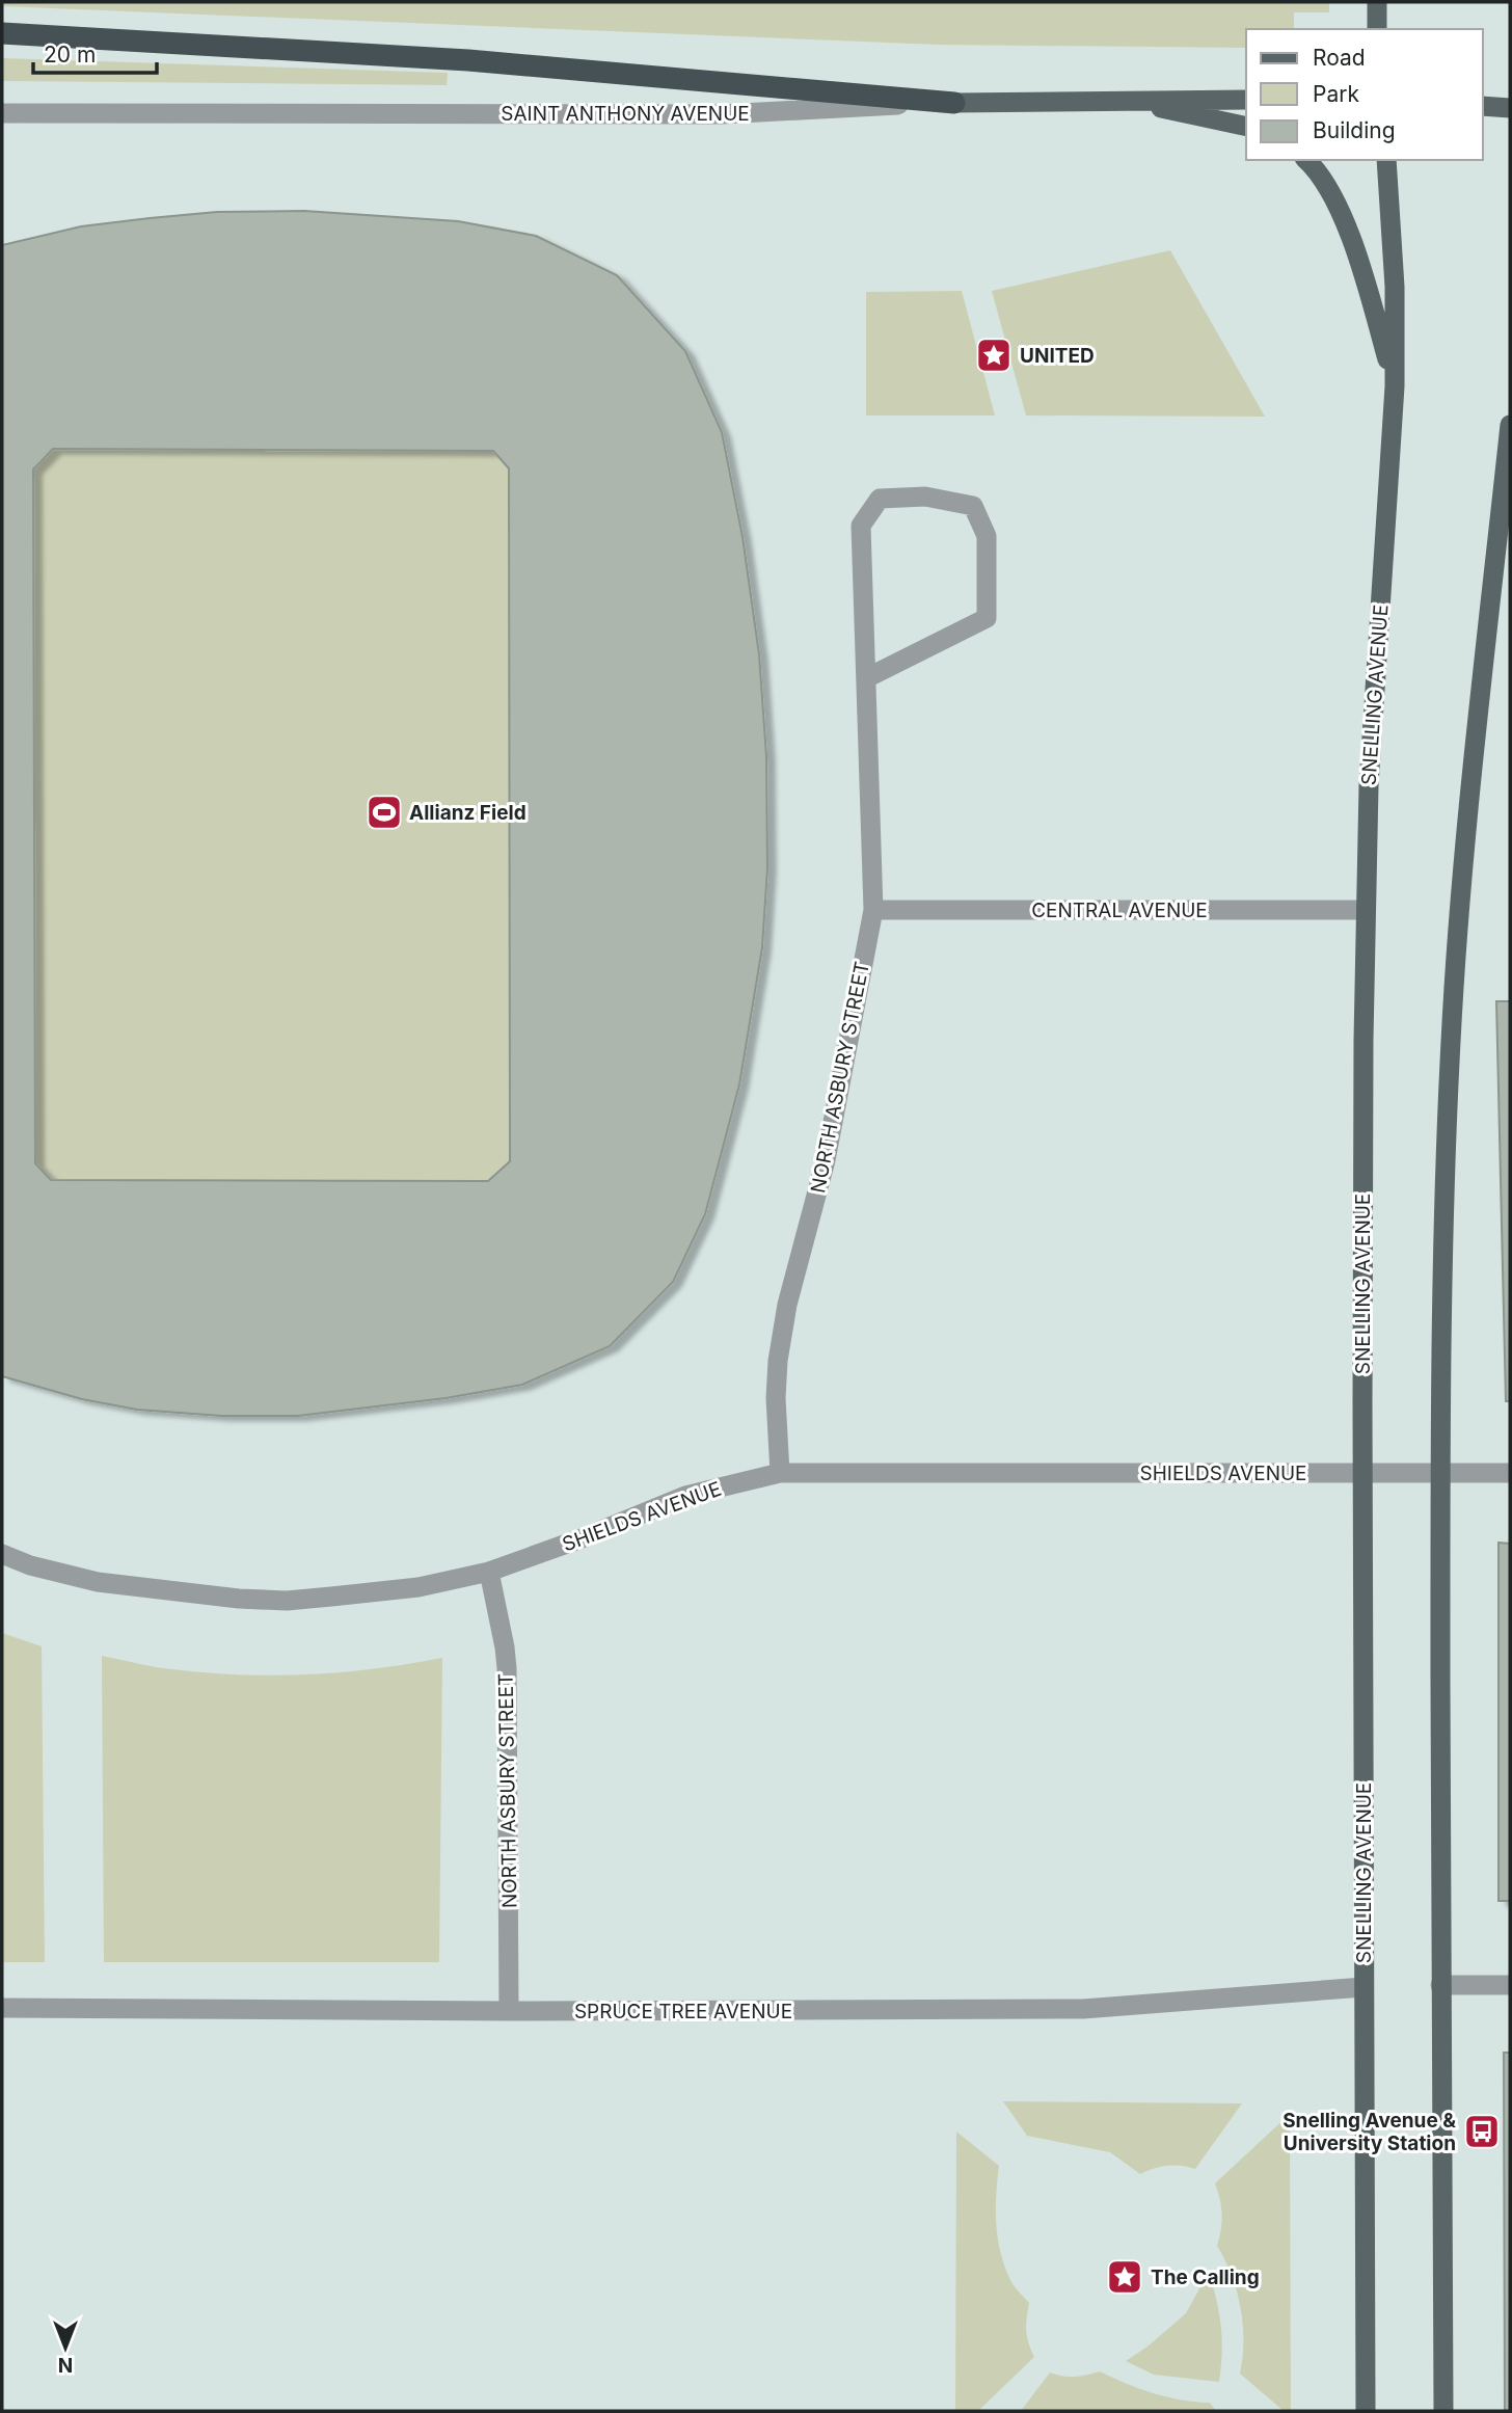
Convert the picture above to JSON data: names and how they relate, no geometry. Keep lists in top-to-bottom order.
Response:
{
  "streets": {
    "main road": ["SAINT ANTHONY AVENUE", "SNELLING AVENUE"],
    "street": [
      "CENTRAL AVENUE",
      "NORTH ASBURY STREET",
      "SHIELDS AVENUE",
      "SPRUCE TREE AVENUE"
    ]
  },
  "crossings": [
    ["SNELLING AVENUE", "CENTRAL AVENUE"],
    ["SNELLING AVENUE", "SHIELDS AVENUE"],
    ["SNELLING AVENUE", "SPRUCE TREE AVENUE"],
    ["CENTRAL AVENUE", "NORTH ASBURY STREET"],
    ["NORTH ASBURY STREET", "SHIELDS AVENUE"],
    ["NORTH ASBURY STREET", "SPRUCE TREE AVENUE"]
  ],
  "places": {
    "place": ["UNITED", "The Calling"],
    "sports": ["Allianz Field"],
    "bus stop": ["Snelling Avenue & University Station"]
  },
  "legend": ["Road", "Park", "Building"],
  "scale_bar": "20 m",
  "north": "bottom"
}
